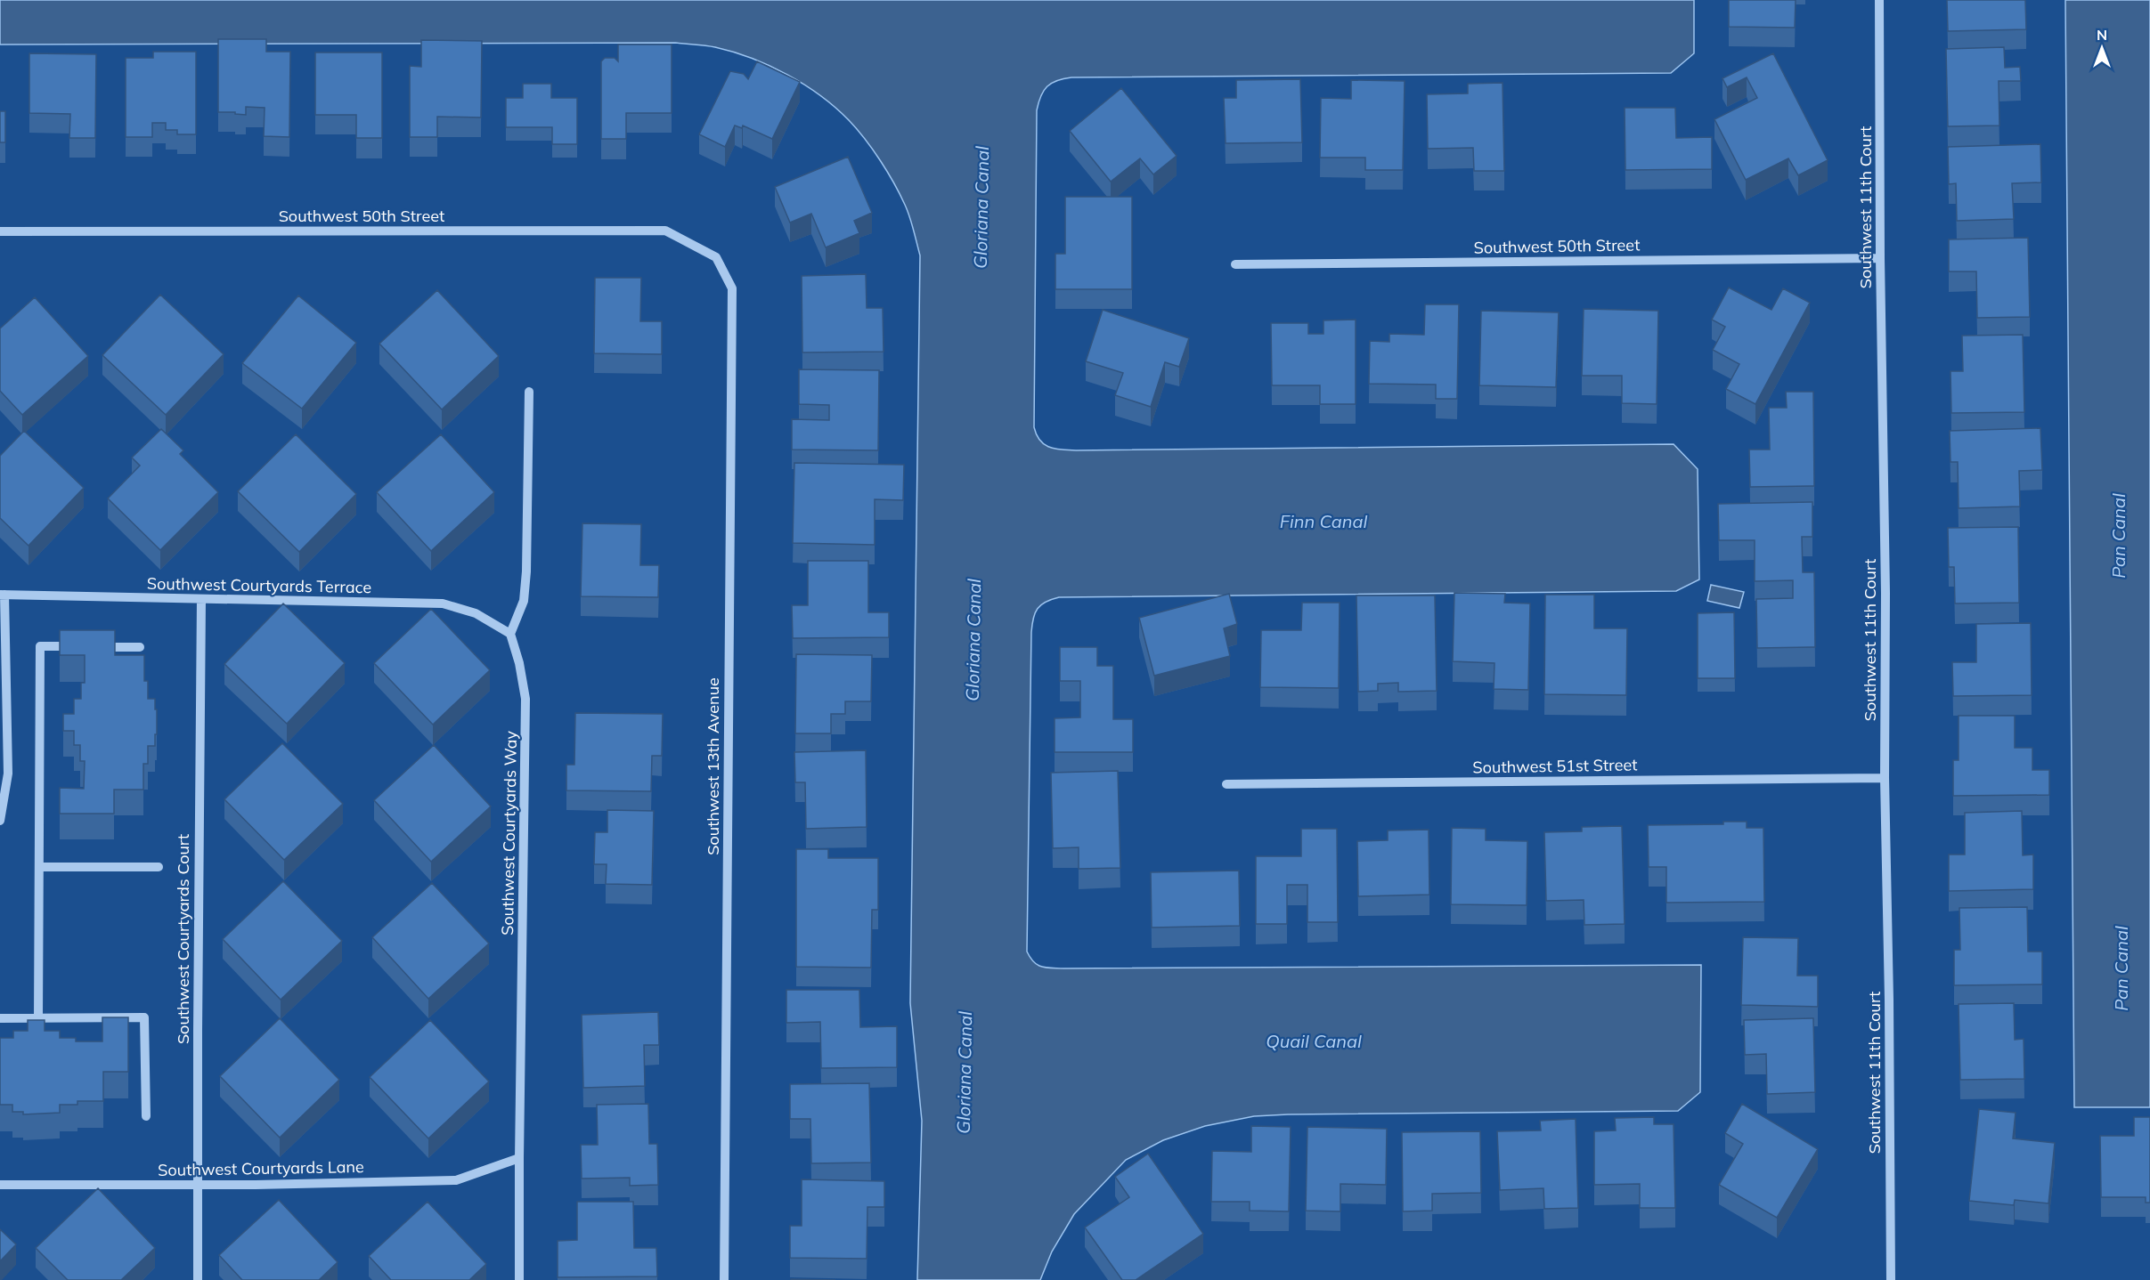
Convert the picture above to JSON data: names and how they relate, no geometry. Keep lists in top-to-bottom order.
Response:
{
  "streets": {
    "street": [
      "Southwest 11th Court",
      "Southwest 50th Street",
      "Southwest Courtyards Terrace",
      "Southwest 13th Avenue",
      "Southwest 51st Street",
      "Southwest Courtyards Way",
      "Southwest Courtyards Court",
      "Southwest Courtyards Lane"
    ]
  },
  "crossings": [
    ["Southwest 11th Court", "Southwest 50th Street"],
    ["Southwest 11th Court", "Southwest 51st Street"],
    ["Southwest 50th Street", "Southwest 13th Avenue"],
    ["Southwest Courtyards Terrace", "Southwest Courtyards Way"],
    ["Southwest Courtyards Terrace", "Southwest Courtyards Court"],
    ["Southwest Courtyards Way", "Southwest Courtyards Lane"],
    ["Southwest Courtyards Court", "Southwest Courtyards Lane"]
  ],
  "water": [
    "Gloriana Canal",
    "Finn Canal",
    "Pan Canal",
    "Quail Canal"
  ],
  "north": "top"
}
